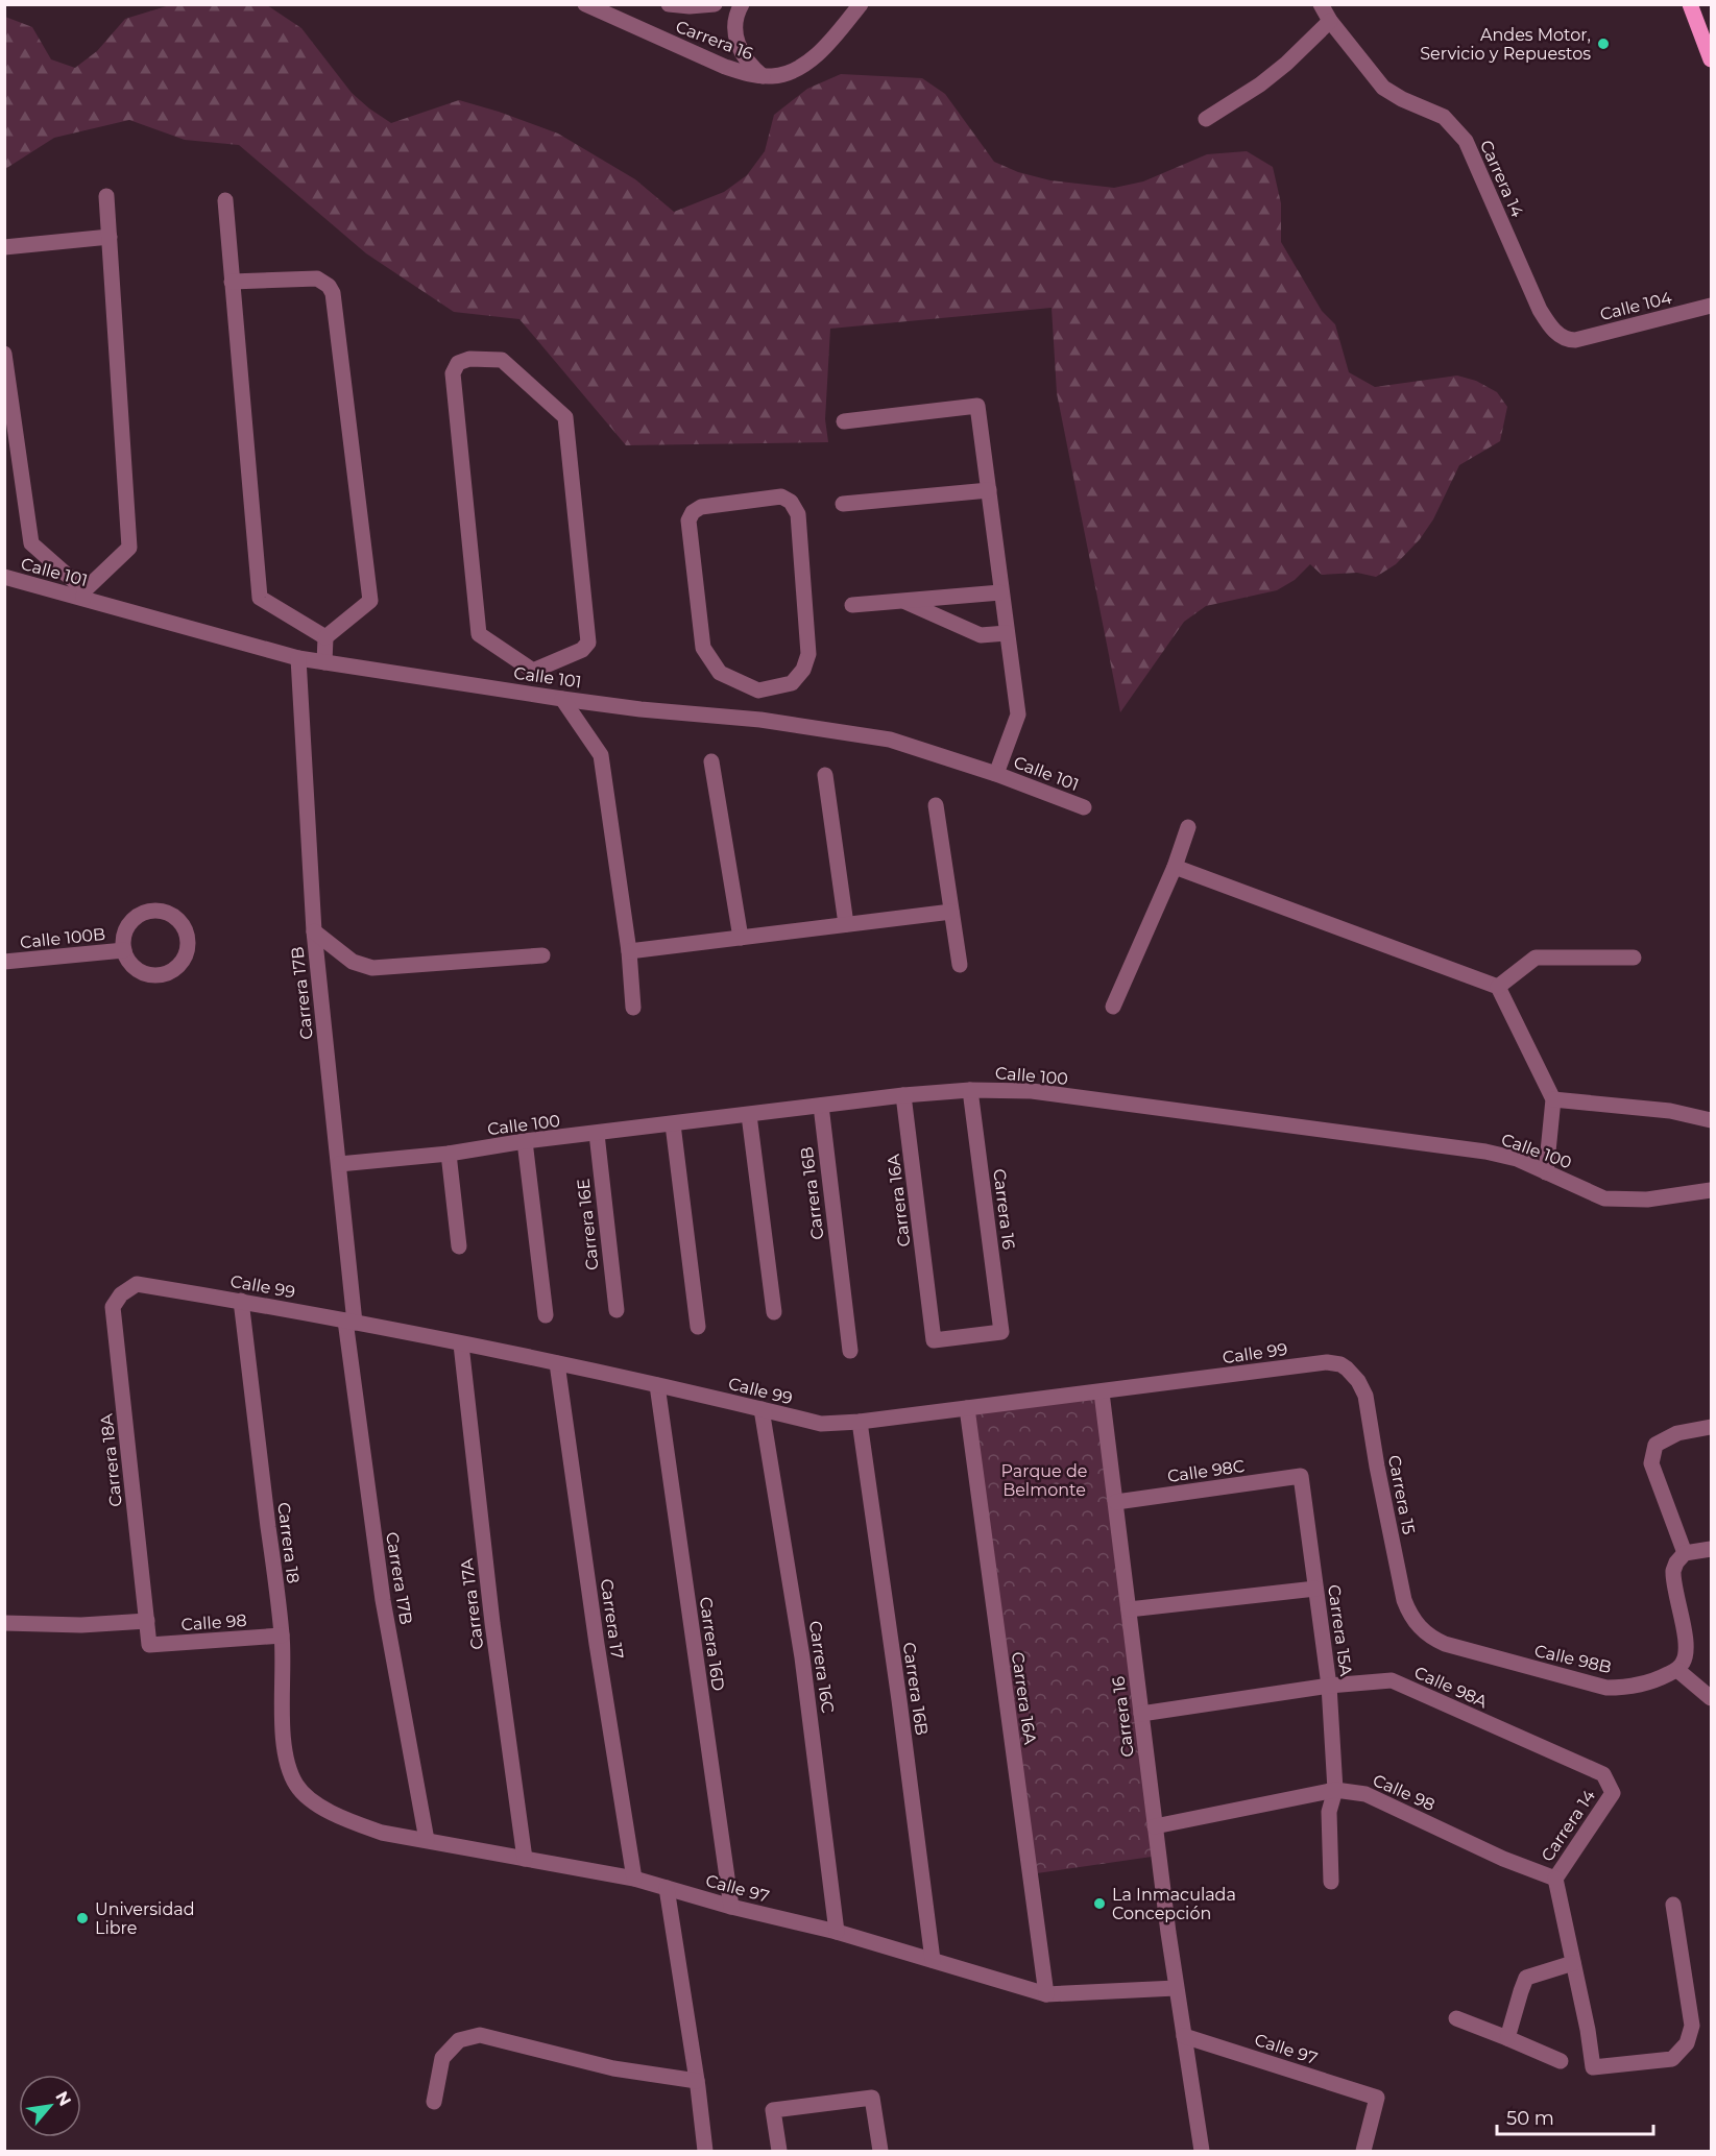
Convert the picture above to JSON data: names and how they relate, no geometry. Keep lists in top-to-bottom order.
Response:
{
  "streets": {
    "street": [
      "Carrera 16",
      "Carrera 14",
      "Calle 104",
      "Calle 101",
      "Calle 100B",
      "Carrera 17B",
      "Calle 100",
      "Carrera 16B",
      "Carrera 16A",
      "Carrera 16E",
      "Calle 99",
      "Carrera 18A",
      "Calle 98C",
      "Carrera 15",
      "Carrera 18",
      "Carrera 17A",
      "Carrera 17",
      "Calle 98",
      "Carrera 15A",
      "Carrera 16D",
      "Calle 98B",
      "Carrera 16C",
      "Calle 98A",
      "Calle 97"
    ]
  },
  "crossings": [
    ["Carrera 16", "Calle 100"],
    ["Carrera 16", "Carrera 16A"],
    ["Carrera 16", "Calle 99"],
    ["Carrera 16", "Calle 98C"],
    ["Carrera 16", "Calle 98"],
    ["Carrera 16", "Calle 98A"],
    ["Carrera 16", "Calle 97"],
    ["Carrera 14", "Calle 104"],
    ["Carrera 14", "Calle 98"],
    ["Carrera 14", "Calle 98A"],
    ["Calle 101", "Carrera 17B"],
    ["Carrera 17B", "Calle 100"],
    ["Carrera 17B", "Calle 99"],
    ["Carrera 17B", "Calle 97"],
    ["Calle 100", "Carrera 16B"],
    ["Calle 100", "Carrera 16A"],
    ["Calle 100", "Carrera 16E"],
    ["Carrera 16B", "Calle 99"],
    ["Carrera 16B", "Calle 97"],
    ["Carrera 16A", "Calle 99"],
    ["Carrera 16A", "Calle 97"],
    ["Calle 99", "Carrera 18A"],
    ["Calle 99", "Carrera 15"],
    ["Calle 99", "Carrera 18"],
    ["Calle 99", "Carrera 17A"],
    ["Calle 99", "Carrera 17"],
    ["Calle 99", "Carrera 16D"],
    ["Calle 99", "Carrera 16C"],
    ["Carrera 18A", "Calle 98"],
    ["Calle 98C", "Carrera 15A"],
    ["Carrera 15", "Calle 98B"],
    ["Carrera 18", "Calle 98"],
    ["Carrera 18", "Calle 97"],
    ["Carrera 17A", "Calle 97"],
    ["Carrera 17", "Calle 97"],
    ["Calle 98", "Carrera 15A"],
    ["Carrera 15A", "Calle 98A"],
    ["Carrera 16D", "Calle 97"],
    ["Carrera 16C", "Calle 97"]
  ],
  "parks": ["Parque de Belmonte"],
  "places": ["Andes Motor, Servicio y Repuestos", "La Inmaculada Concepción", "Universidad Libre"],
  "scale_bar": "50 m",
  "north": "top right"
}
